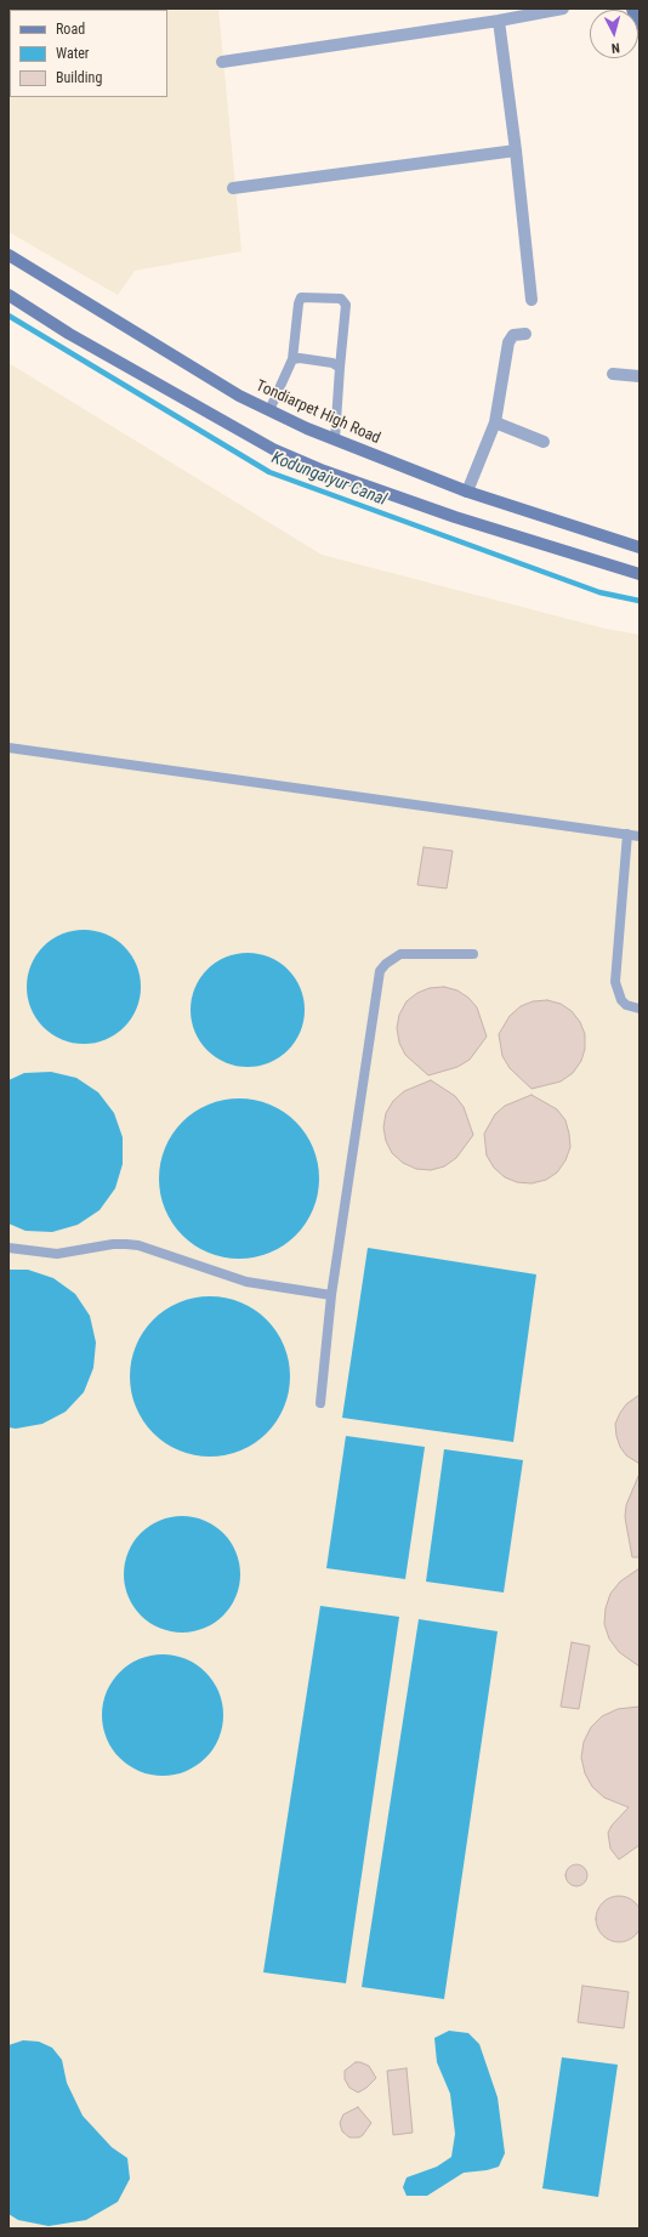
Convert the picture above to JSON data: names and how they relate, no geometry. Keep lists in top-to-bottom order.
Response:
{
  "streets": {
    "main road": ["Tondiarpet High Road"]
  },
  "water": ["Kodungaiyur Canal"],
  "legend": ["Road", "Water", "Building"],
  "north": "bottom"
}
